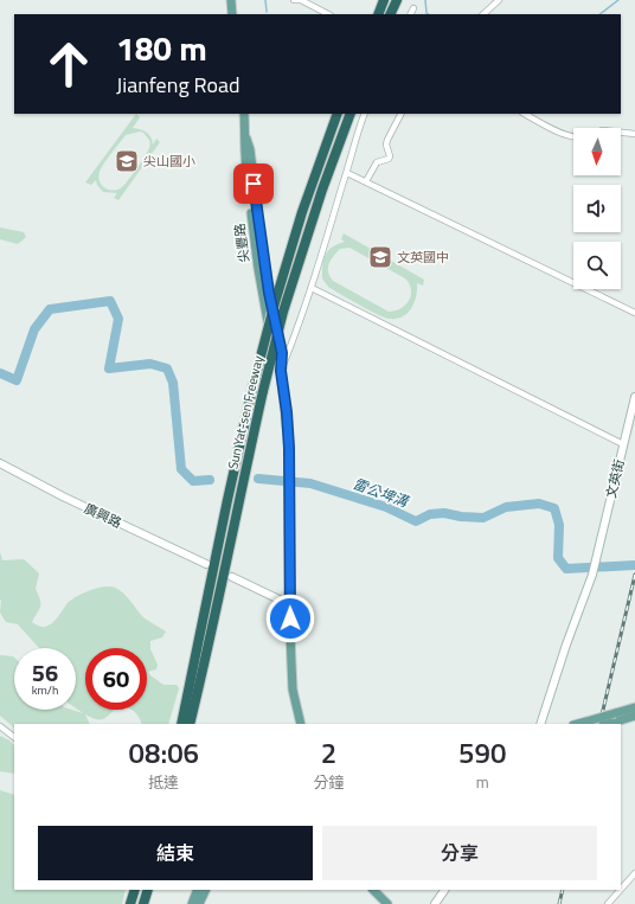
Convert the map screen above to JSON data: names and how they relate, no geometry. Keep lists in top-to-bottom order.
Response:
{
  "streets": {
    "highway": ["Sun Yat-sen Freeway"],
    "street": ["文英街", "廣興路"]
  },
  "water": ["雷公埤溝"],
  "places": {
    "school or university": ["尖山國小", "文英國中"]
  },
  "north": "bottom",
  "page": {
    "turn": ["180 m", "Jianfeng Road"],
    "speed": "56 km/h",
    "limit": "60",
    "eta": [
      "08:06",
      "抵達",
      "2",
      "分鐘",
      "590",
      "m"
    ],
    "buttons": ["結束", "分享"]
  }
}
